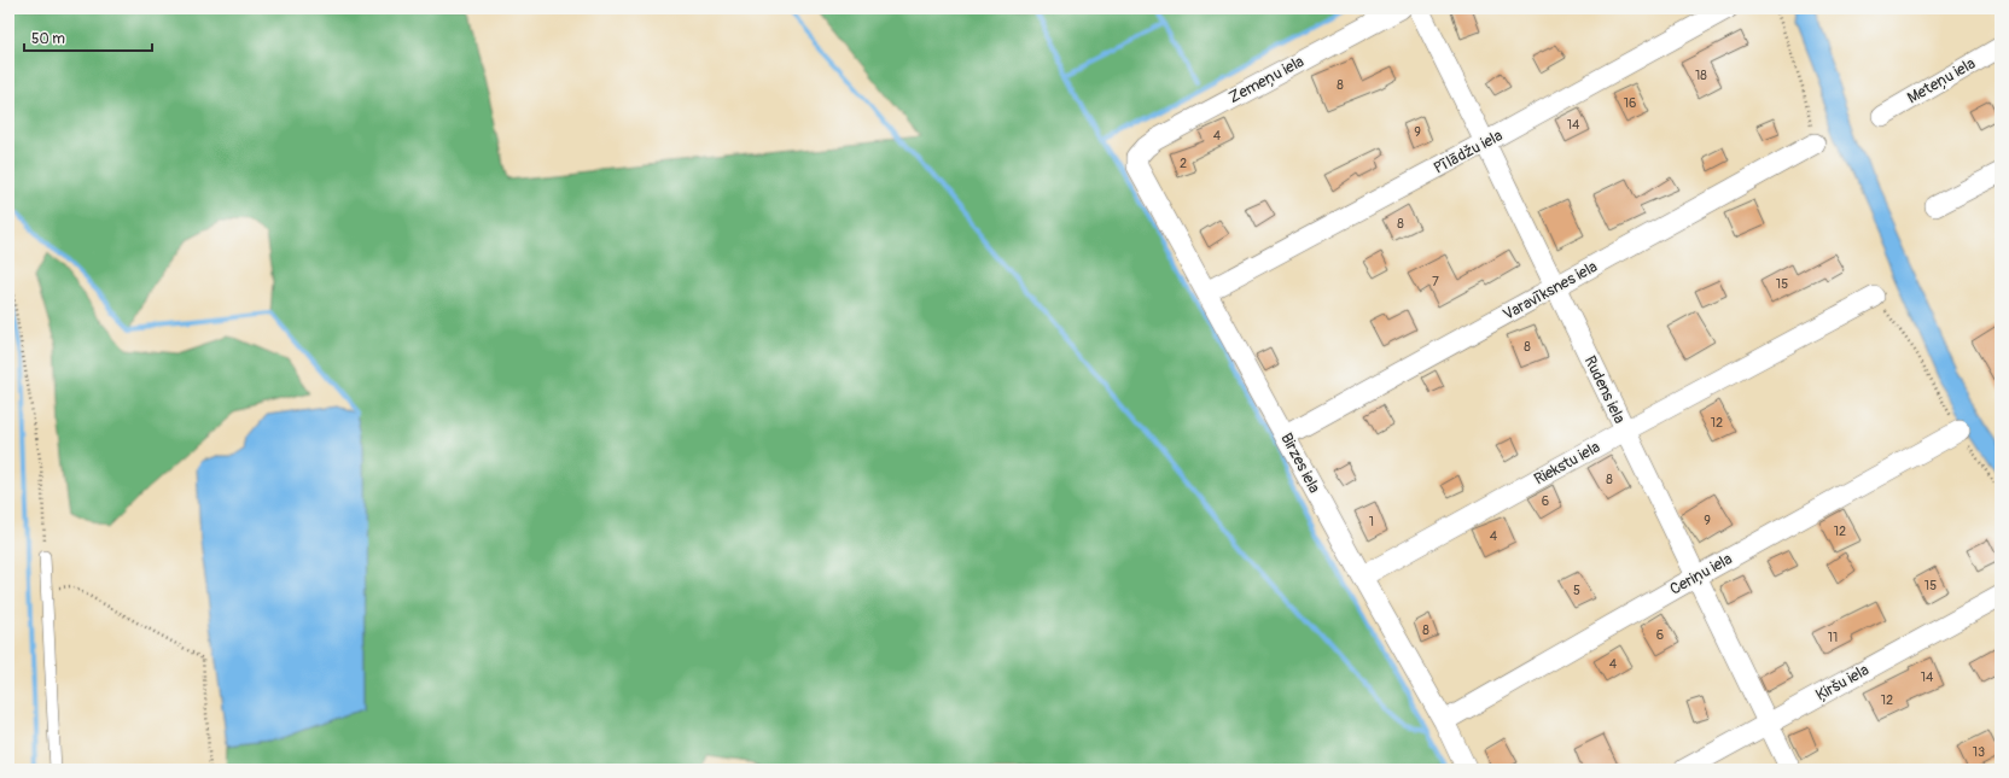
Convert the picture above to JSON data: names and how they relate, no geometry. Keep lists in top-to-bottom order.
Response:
{
  "streets": {
    "street": [
      "Zemeņu iela",
      "Meteņu iela",
      "Pīlādžu iela",
      "Varavīksnes iela",
      "Rudens iela",
      "Birzes iela",
      "Riekstu iela",
      "Ceriņu iela",
      "Ķiršu iela"
    ]
  },
  "crossings": [
    ["Zemeņu iela", "Birzes iela"],
    ["Pīlādžu iela", "Rudens iela"],
    ["Pīlādžu iela", "Birzes iela"],
    ["Varavīksnes iela", "Rudens iela"],
    ["Varavīksnes iela", "Birzes iela"],
    ["Rudens iela", "Riekstu iela"],
    ["Rudens iela", "Ceriņu iela"],
    ["Rudens iela", "Ķiršu iela"],
    ["Birzes iela", "Riekstu iela"],
    ["Birzes iela", "Ceriņu iela"]
  ],
  "house_numbers": [
    "18",
    "8",
    "16",
    "14",
    "9",
    "4",
    "2",
    "8",
    "7",
    "15",
    "8",
    "12",
    "8",
    "6",
    "9",
    "1",
    "12",
    "4",
    "15",
    "5",
    "8",
    "6",
    "11",
    "4",
    "14",
    "12",
    "13"
  ],
  "scale_bar": "50 m"
}
